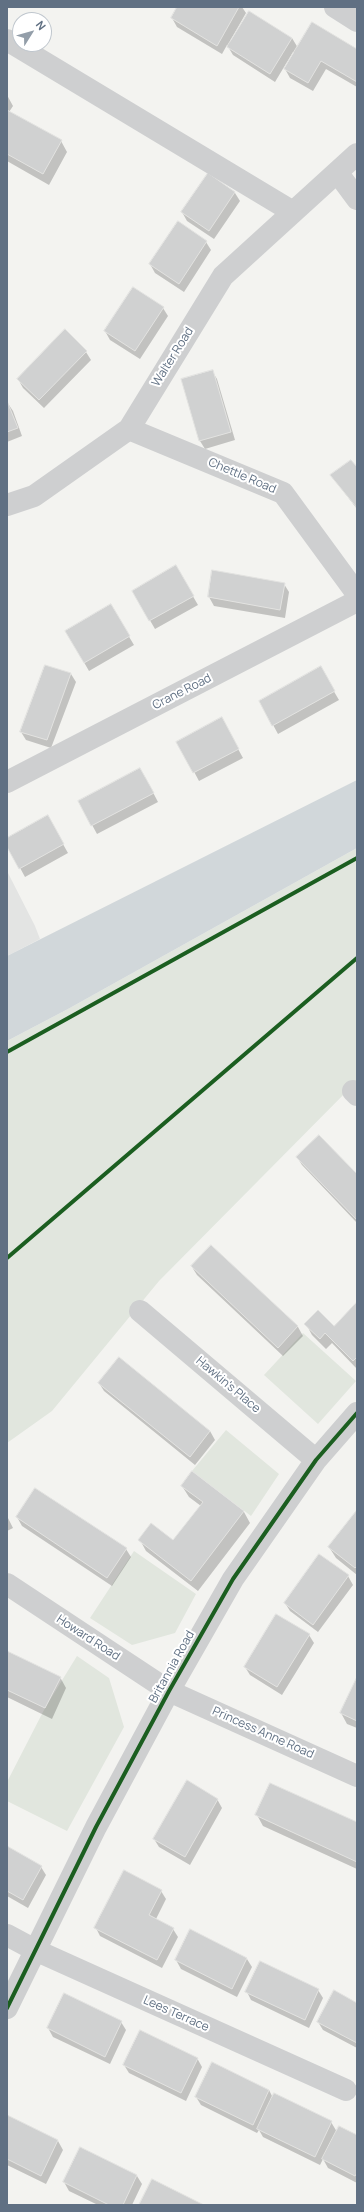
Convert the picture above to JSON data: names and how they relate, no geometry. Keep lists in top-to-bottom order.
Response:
{
  "streets": {
    "street": [
      "Walter Road",
      "Chettle Road",
      "Crane Road",
      "Hawkin's Place",
      "Howard Road",
      "Britannia Road",
      "Princess Anne Road",
      "Lees Terrace"
    ]
  },
  "crossings": [
    ["Walter Road", "Chettle Road"],
    ["Hawkin's Place", "Britannia Road"],
    ["Howard Road", "Britannia Road"],
    ["Howard Road", "Princess Anne Road"],
    ["Britannia Road", "Princess Anne Road"],
    ["Britannia Road", "Lees Terrace"]
  ],
  "north": "top right"
}
